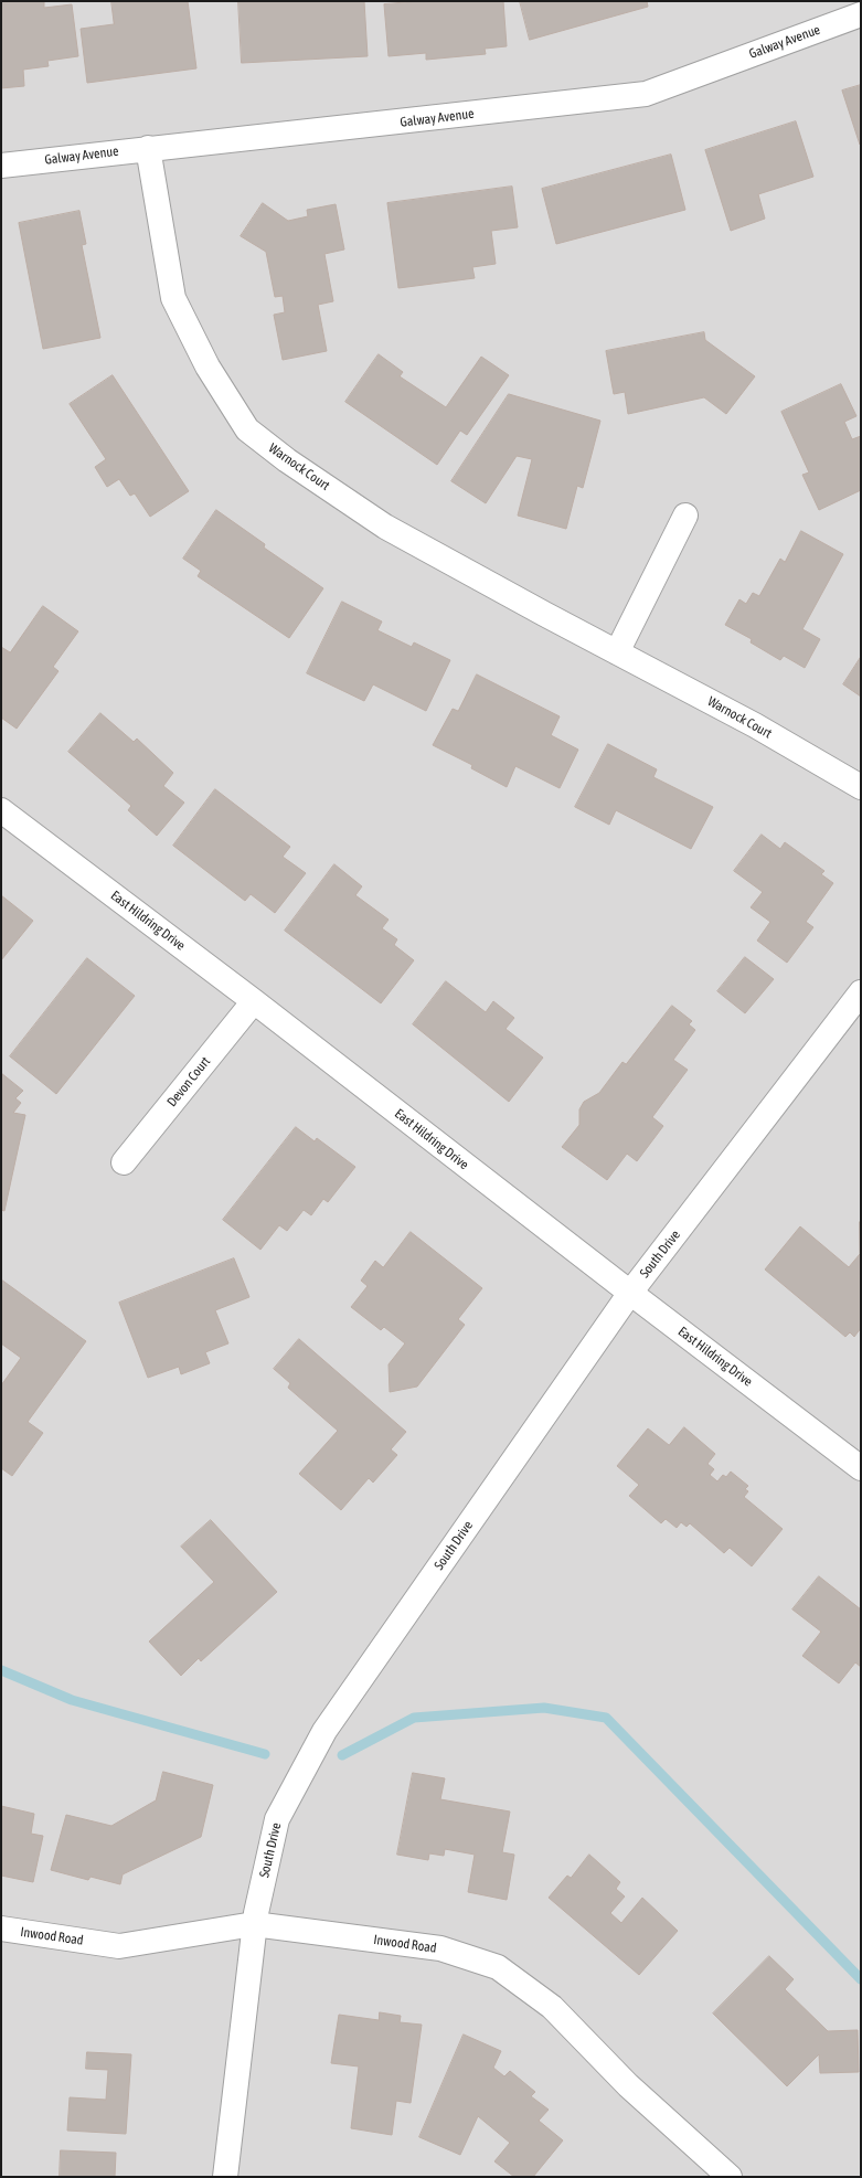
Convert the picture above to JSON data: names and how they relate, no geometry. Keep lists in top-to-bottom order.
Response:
{
  "streets": {
    "street": [
      "Galway Avenue",
      "Warnock Court",
      "East Hildring Drive",
      "Devon Court",
      "South Drive",
      "Inwood Road"
    ]
  },
  "crossings": [
    ["Galway Avenue", "Warnock Court"],
    ["East Hildring Drive", "Devon Court"],
    ["East Hildring Drive", "South Drive"],
    ["South Drive", "Inwood Road"]
  ]
}
